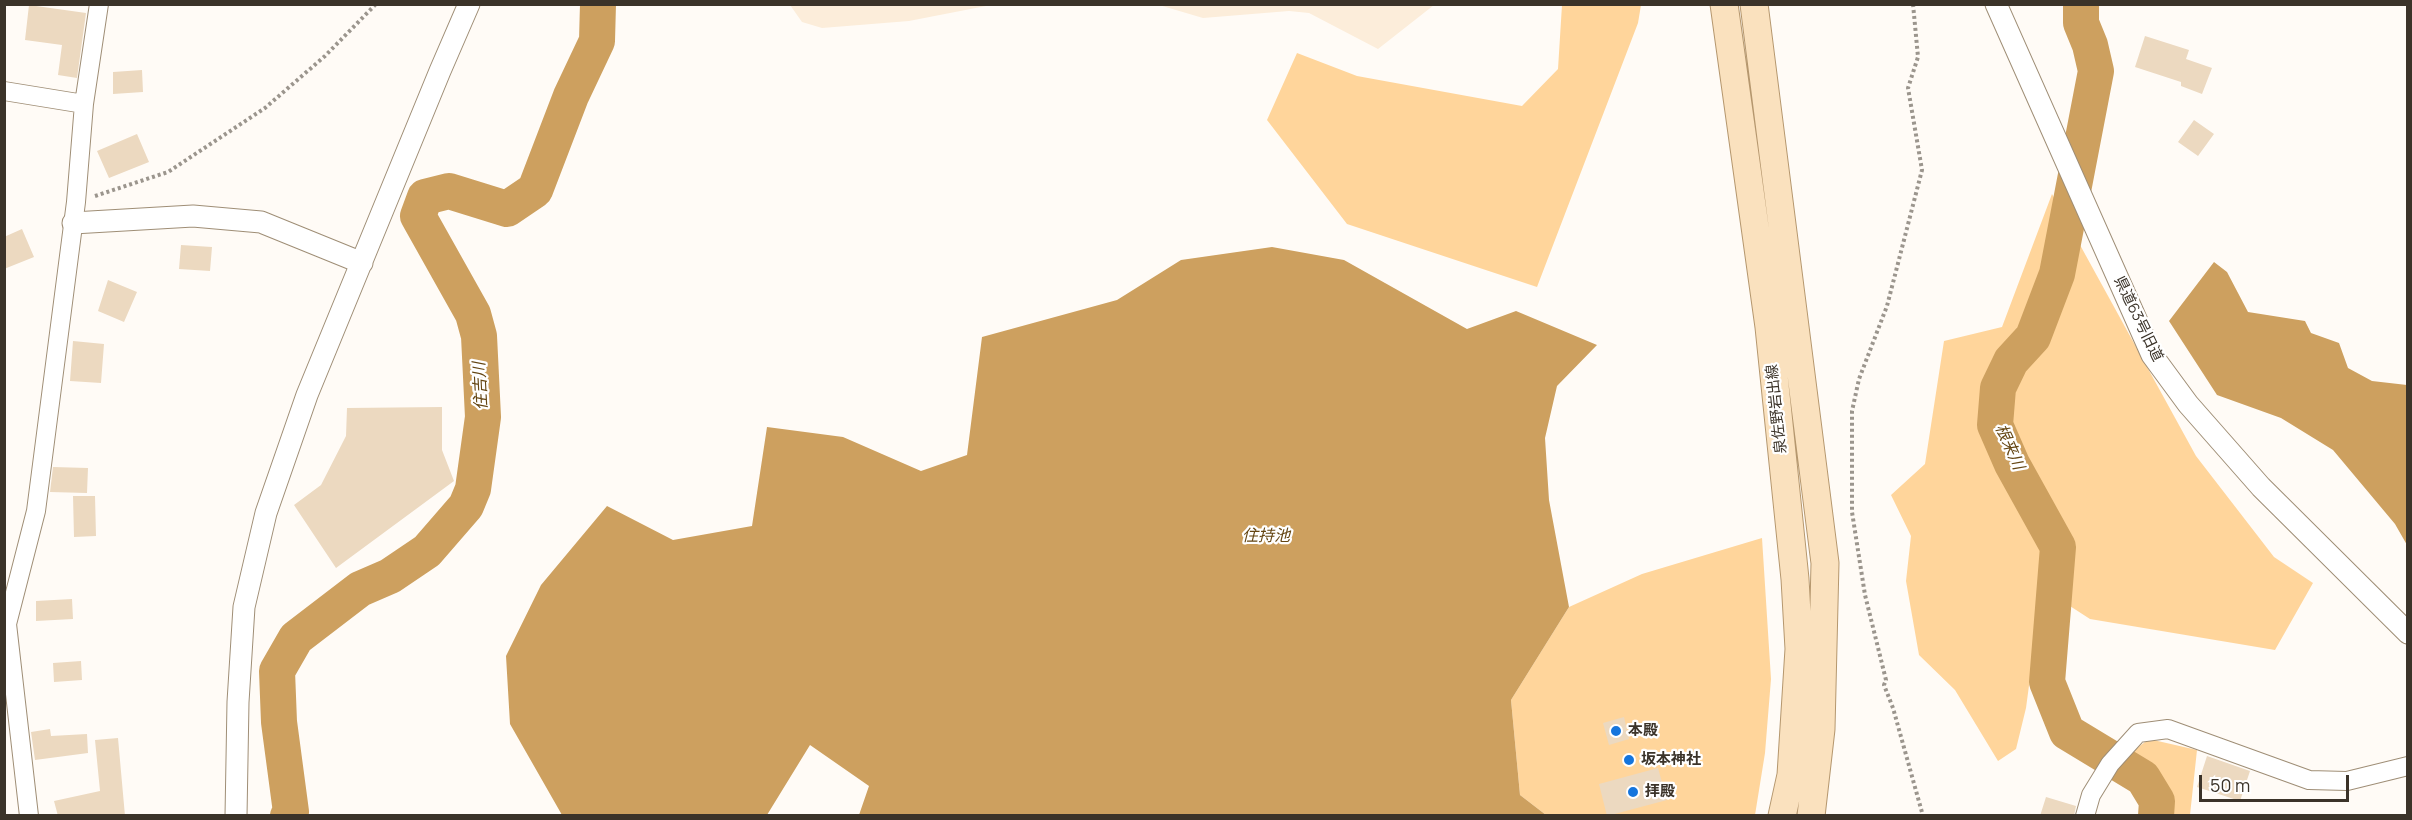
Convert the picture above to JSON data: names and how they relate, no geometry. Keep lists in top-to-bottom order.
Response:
{
  "streets": {
    "main road": ["泉佐野岩出線"],
    "street": ["県道63号旧道"]
  },
  "water": ["住吉川", "根来川", "住持池"],
  "places": ["本殿", "坂本神社", "拝殿"],
  "scale_bar": "50 m"
}
